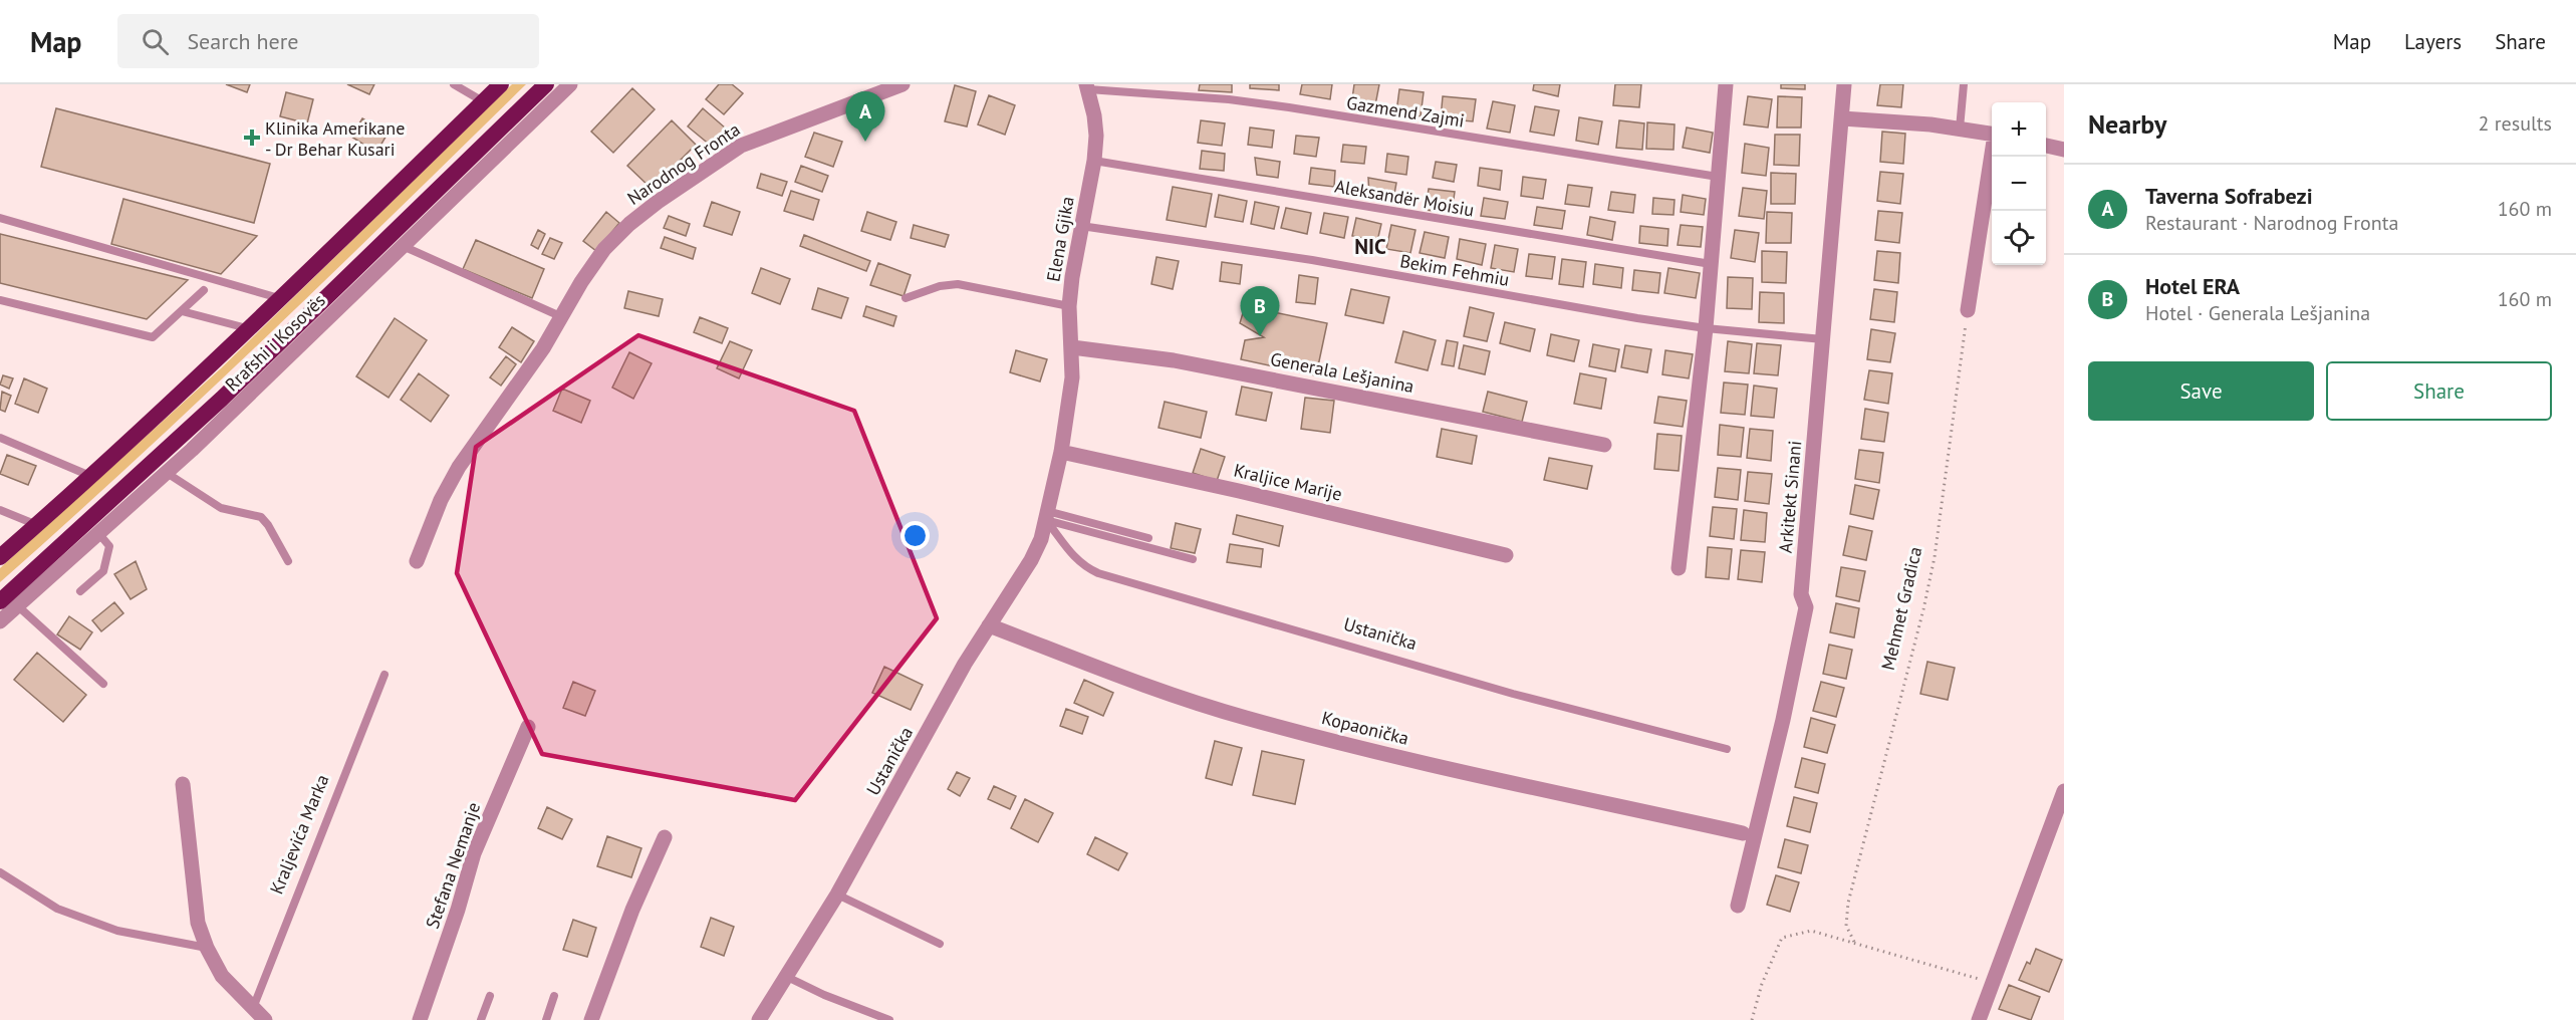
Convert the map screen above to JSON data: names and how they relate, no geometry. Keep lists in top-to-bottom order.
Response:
{
  "streets": {
    "highway": ["Rrafshi i Kosovës"],
    "street": [
      "Narodnog Fronta",
      "Elena Gjika",
      "Generala Lešjanina",
      "Kraljice Marije",
      "Arkitekt Sinani",
      "Ustanička",
      "Kopaonička",
      "Stefana Nemanje"
    ],
    "lane": [
      "Gazmend Zajmi",
      "Aleksandër Moisiu",
      "Bekim Fehmiu",
      "Kraljevića Marka"
    ],
    "path": ["Mehmet Gradica"]
  },
  "crossings": [
    ["Gazmend Zajmi", "Elena Gjika"],
    ["Aleksandër Moisiu", "Elena Gjika"],
    ["Elena Gjika", "Bekim Fehmiu"],
    ["Elena Gjika", "Ustanička"],
    ["Bekim Fehmiu", "Arkitekt Sinani"],
    ["Generala Lešjanina", "Ustanička"],
    ["Kraljice Marije", "Ustanička"],
    ["Ustanička", "Kopaonička"]
  ],
  "districts": ["NIC"],
  "places": {
    "health": ["Klinika Amerikane - Dr Behar Kusari"]
  },
  "page": {
    "header": "Map",
    "search": "Search here",
    "nav": ["Map", "Layers", "Share"],
    "heading": ["Nearby", "2 results"],
    "pins": ["A", "B"],
    "map_buttons": ["+", "−"],
    "list": [
      {
        "mark": "A",
        "name": "Taverna Sofrabezi",
        "note": "Restaurant · Narodnog Fronta",
        "value": "160 m"
      },
      {
        "mark": "B",
        "name": "Hotel ERA",
        "note": "Hotel · Generala Lešjanina",
        "value": "160 m"
      }
    ],
    "buttons": ["Save", "Share"]
  }
}
